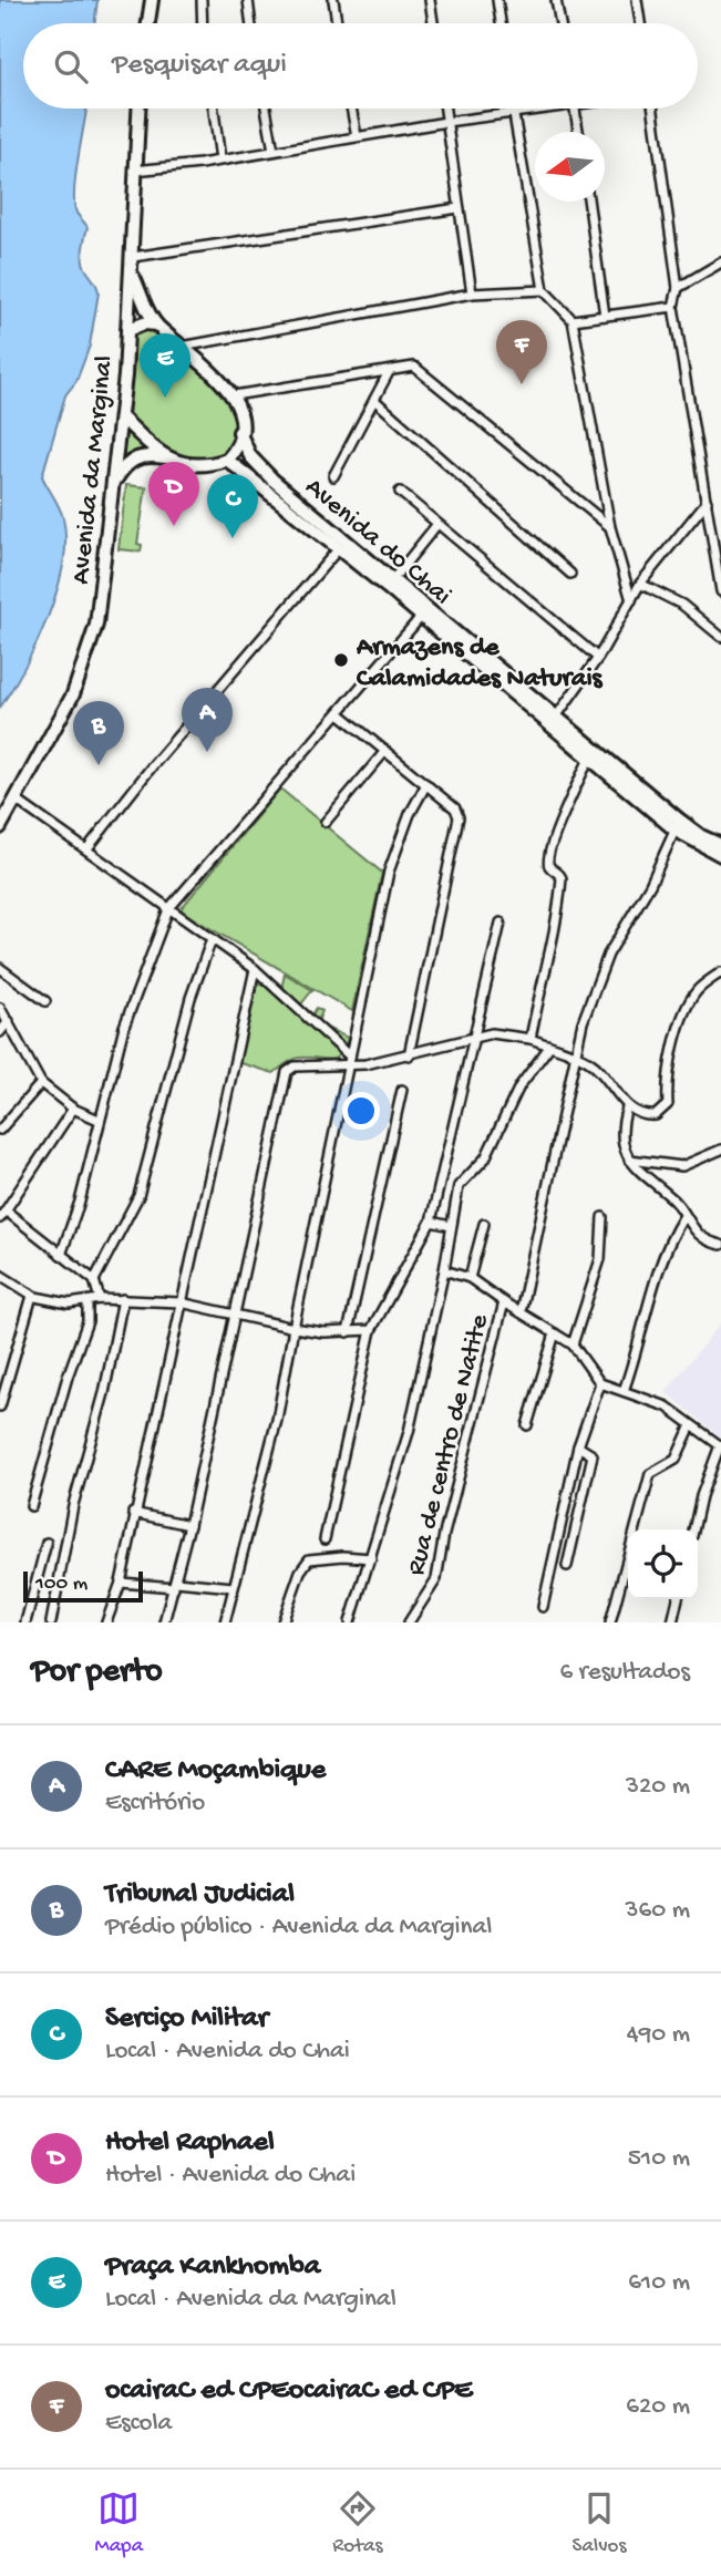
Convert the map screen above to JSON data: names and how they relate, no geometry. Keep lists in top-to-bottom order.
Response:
{
  "streets": {
    "main road": ["Avenida da Marginal", "Avenida do Chai"],
    "street": ["Rua de centro de Natite"]
  },
  "places": ["Armazens de Calamidades Naturais"],
  "scale_bar": "100 m",
  "north": "left",
  "page": {
    "search": "Pesquisar aqui",
    "pins": [
      "F",
      "E",
      "D",
      "C",
      "A",
      "B"
    ],
    "scale": "100 m",
    "heading": ["Por perto", "6 resultados"],
    "list": [
      {
        "mark": "A",
        "name": "CARE Moçambique",
        "note": "Escritório",
        "value": "320 m"
      },
      {
        "mark": "B",
        "name": "Tribunal Judicial",
        "note": "Prédio público · Avenida da Marginal",
        "value": "360 m"
      },
      {
        "mark": "C",
        "name": "Serciço Militar",
        "note": "Local · Avenida do Chai",
        "value": "490 m"
      },
      {
        "mark": "D",
        "name": "Hotel Raphael",
        "note": "Hotel · Avenida do Chai",
        "value": "510 m"
      },
      {
        "mark": "E",
        "name": "Praça Kankhomba",
        "note": "Local · Avenida da Marginal",
        "value": "610 m"
      },
      {
        "mark": "F",
        "name": "ocairaC ed CPEocairaC ed CPE",
        "note": "Escola",
        "value": "620 m"
      }
    ],
    "nav": ["Mapa", "Rotas", "Salvos"]
  }
}
